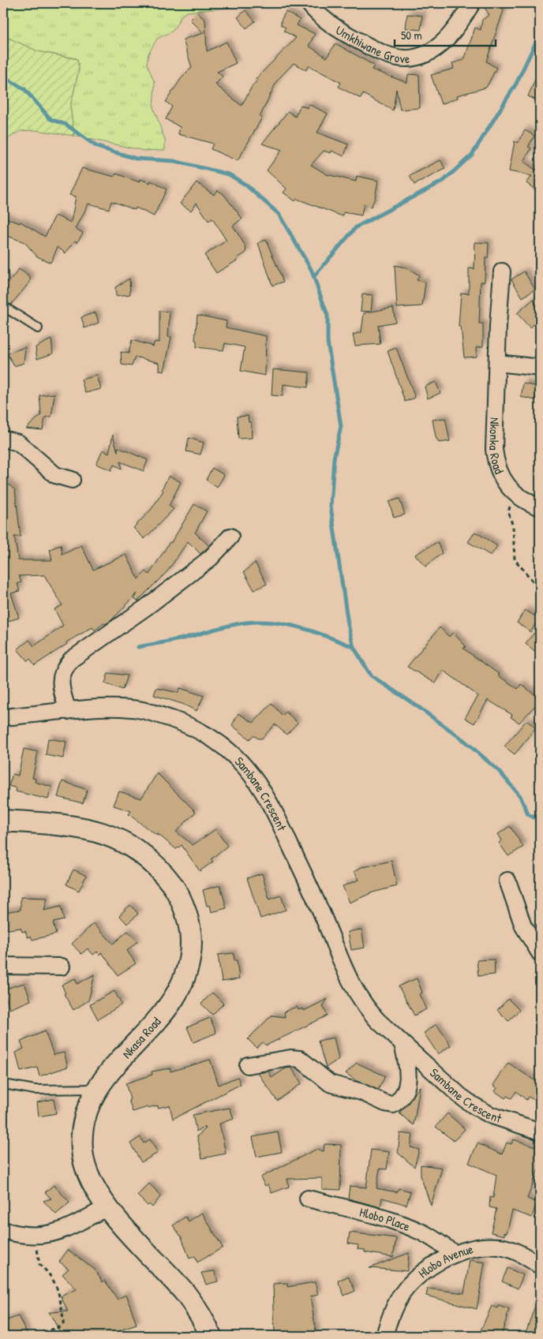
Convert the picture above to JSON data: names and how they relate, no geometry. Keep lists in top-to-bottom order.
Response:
{
  "streets": {
    "street": [
      "Umkhiwane Grove",
      "Nkonka Road",
      "Sambane Crescent",
      "Nkasa Road",
      "Hlobo Place",
      "Hlobo Avenue"
    ]
  },
  "crossings": [
    ["Hlobo Place", "Hlobo Avenue"]
  ],
  "scale_bar": "50 m"
}
